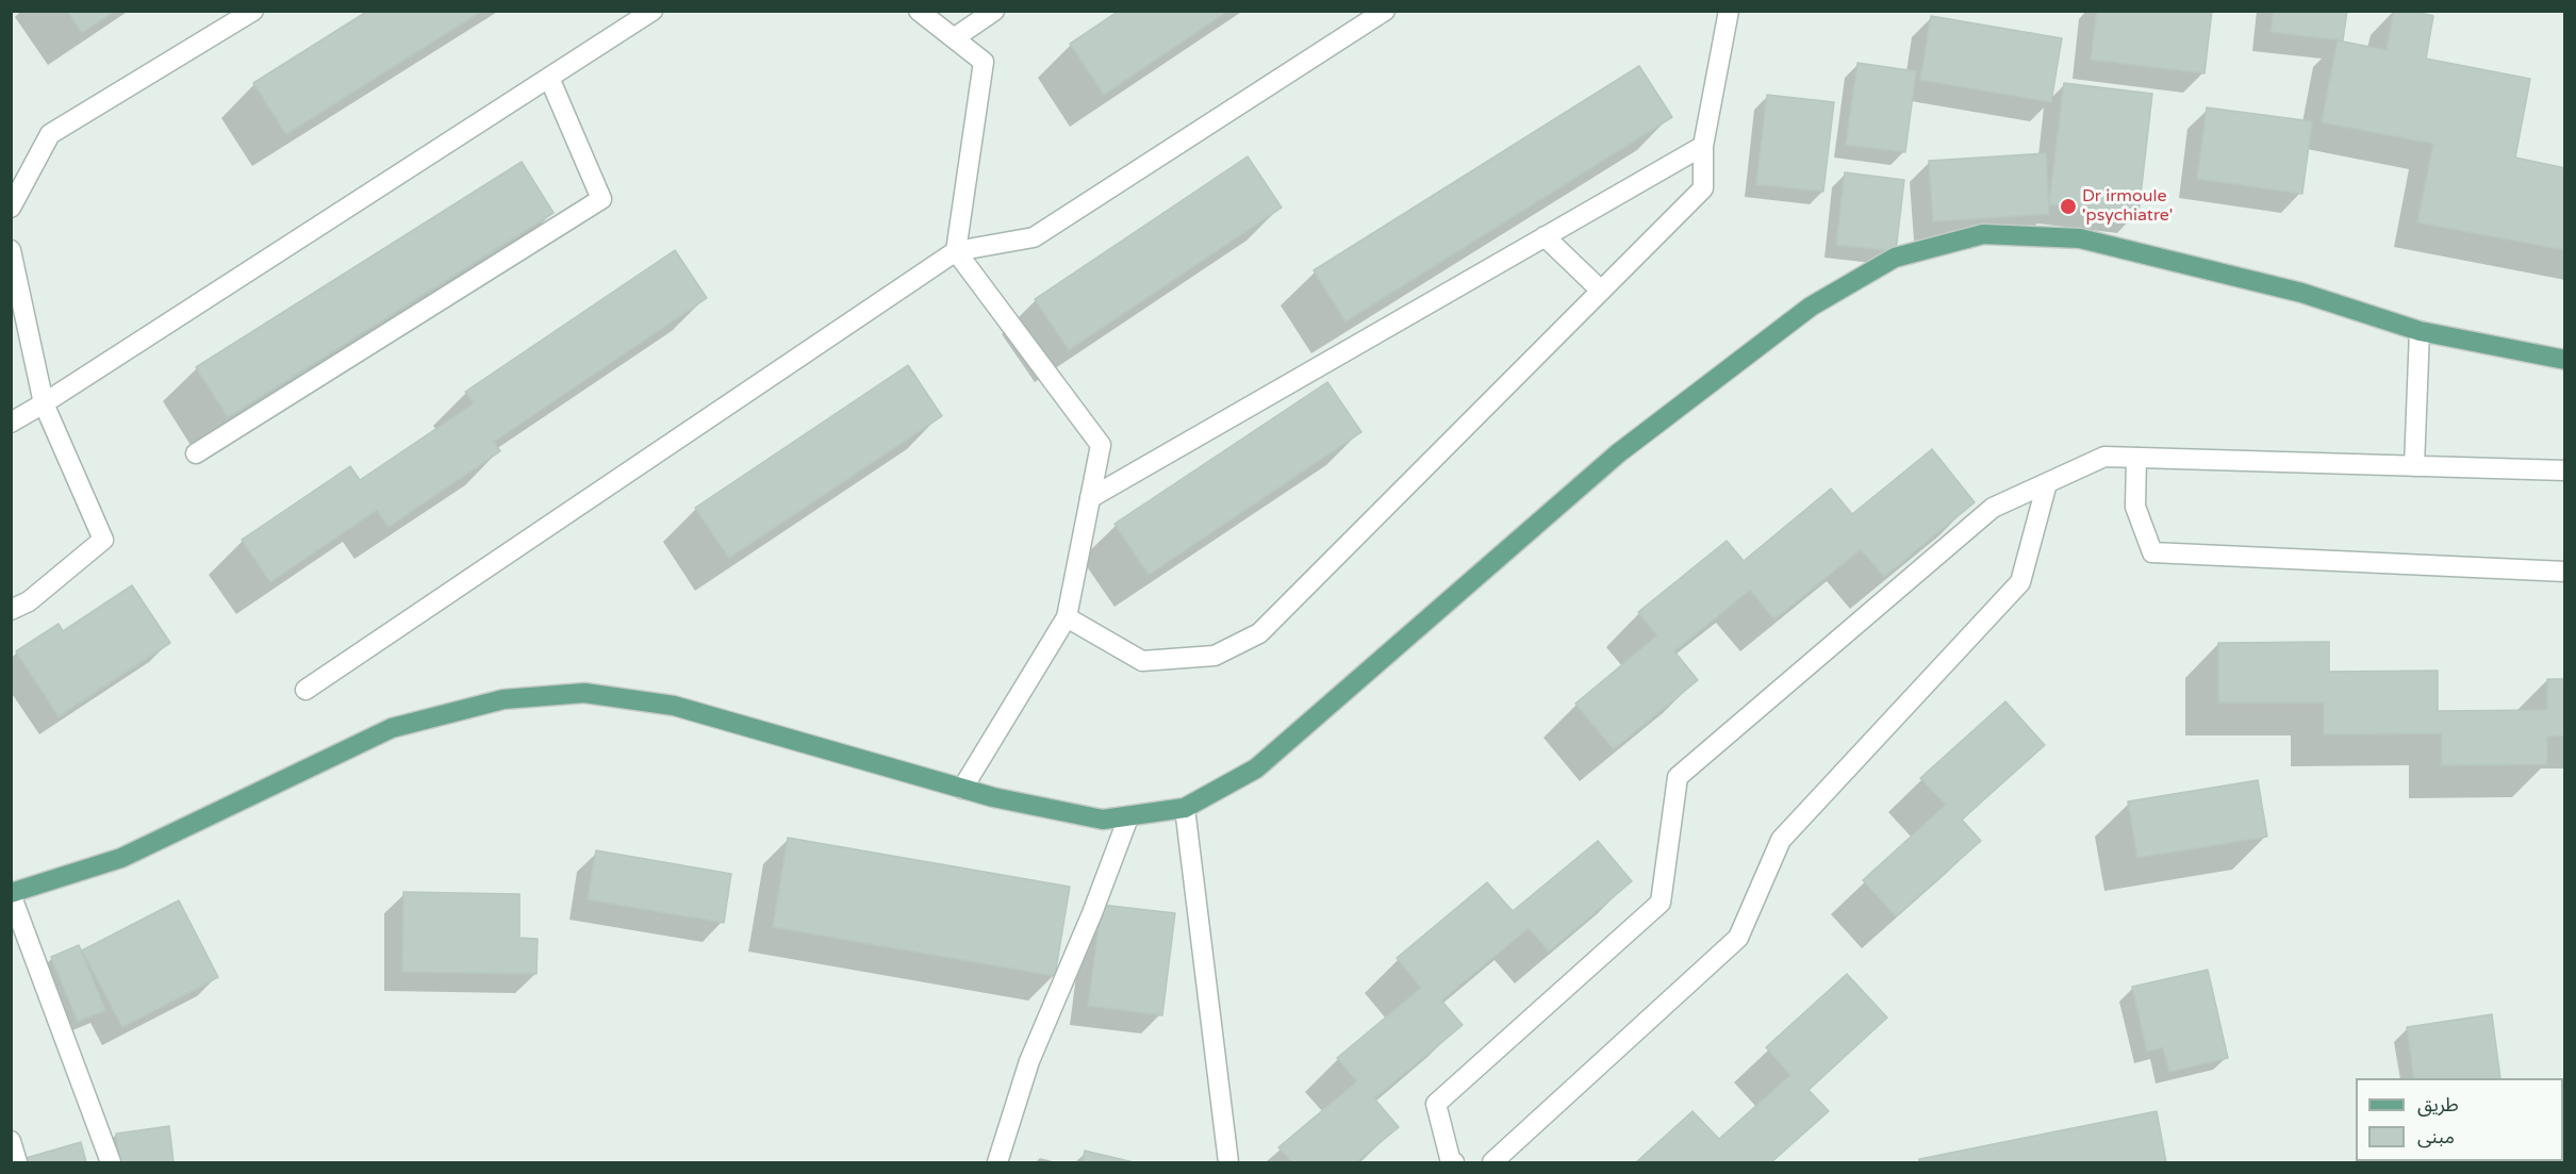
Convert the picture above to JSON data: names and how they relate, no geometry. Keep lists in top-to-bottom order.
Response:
{
  "places": ["Dr irmoule 'psychiatre'"],
  "legend": ["طريق", "مبنى"]
}
